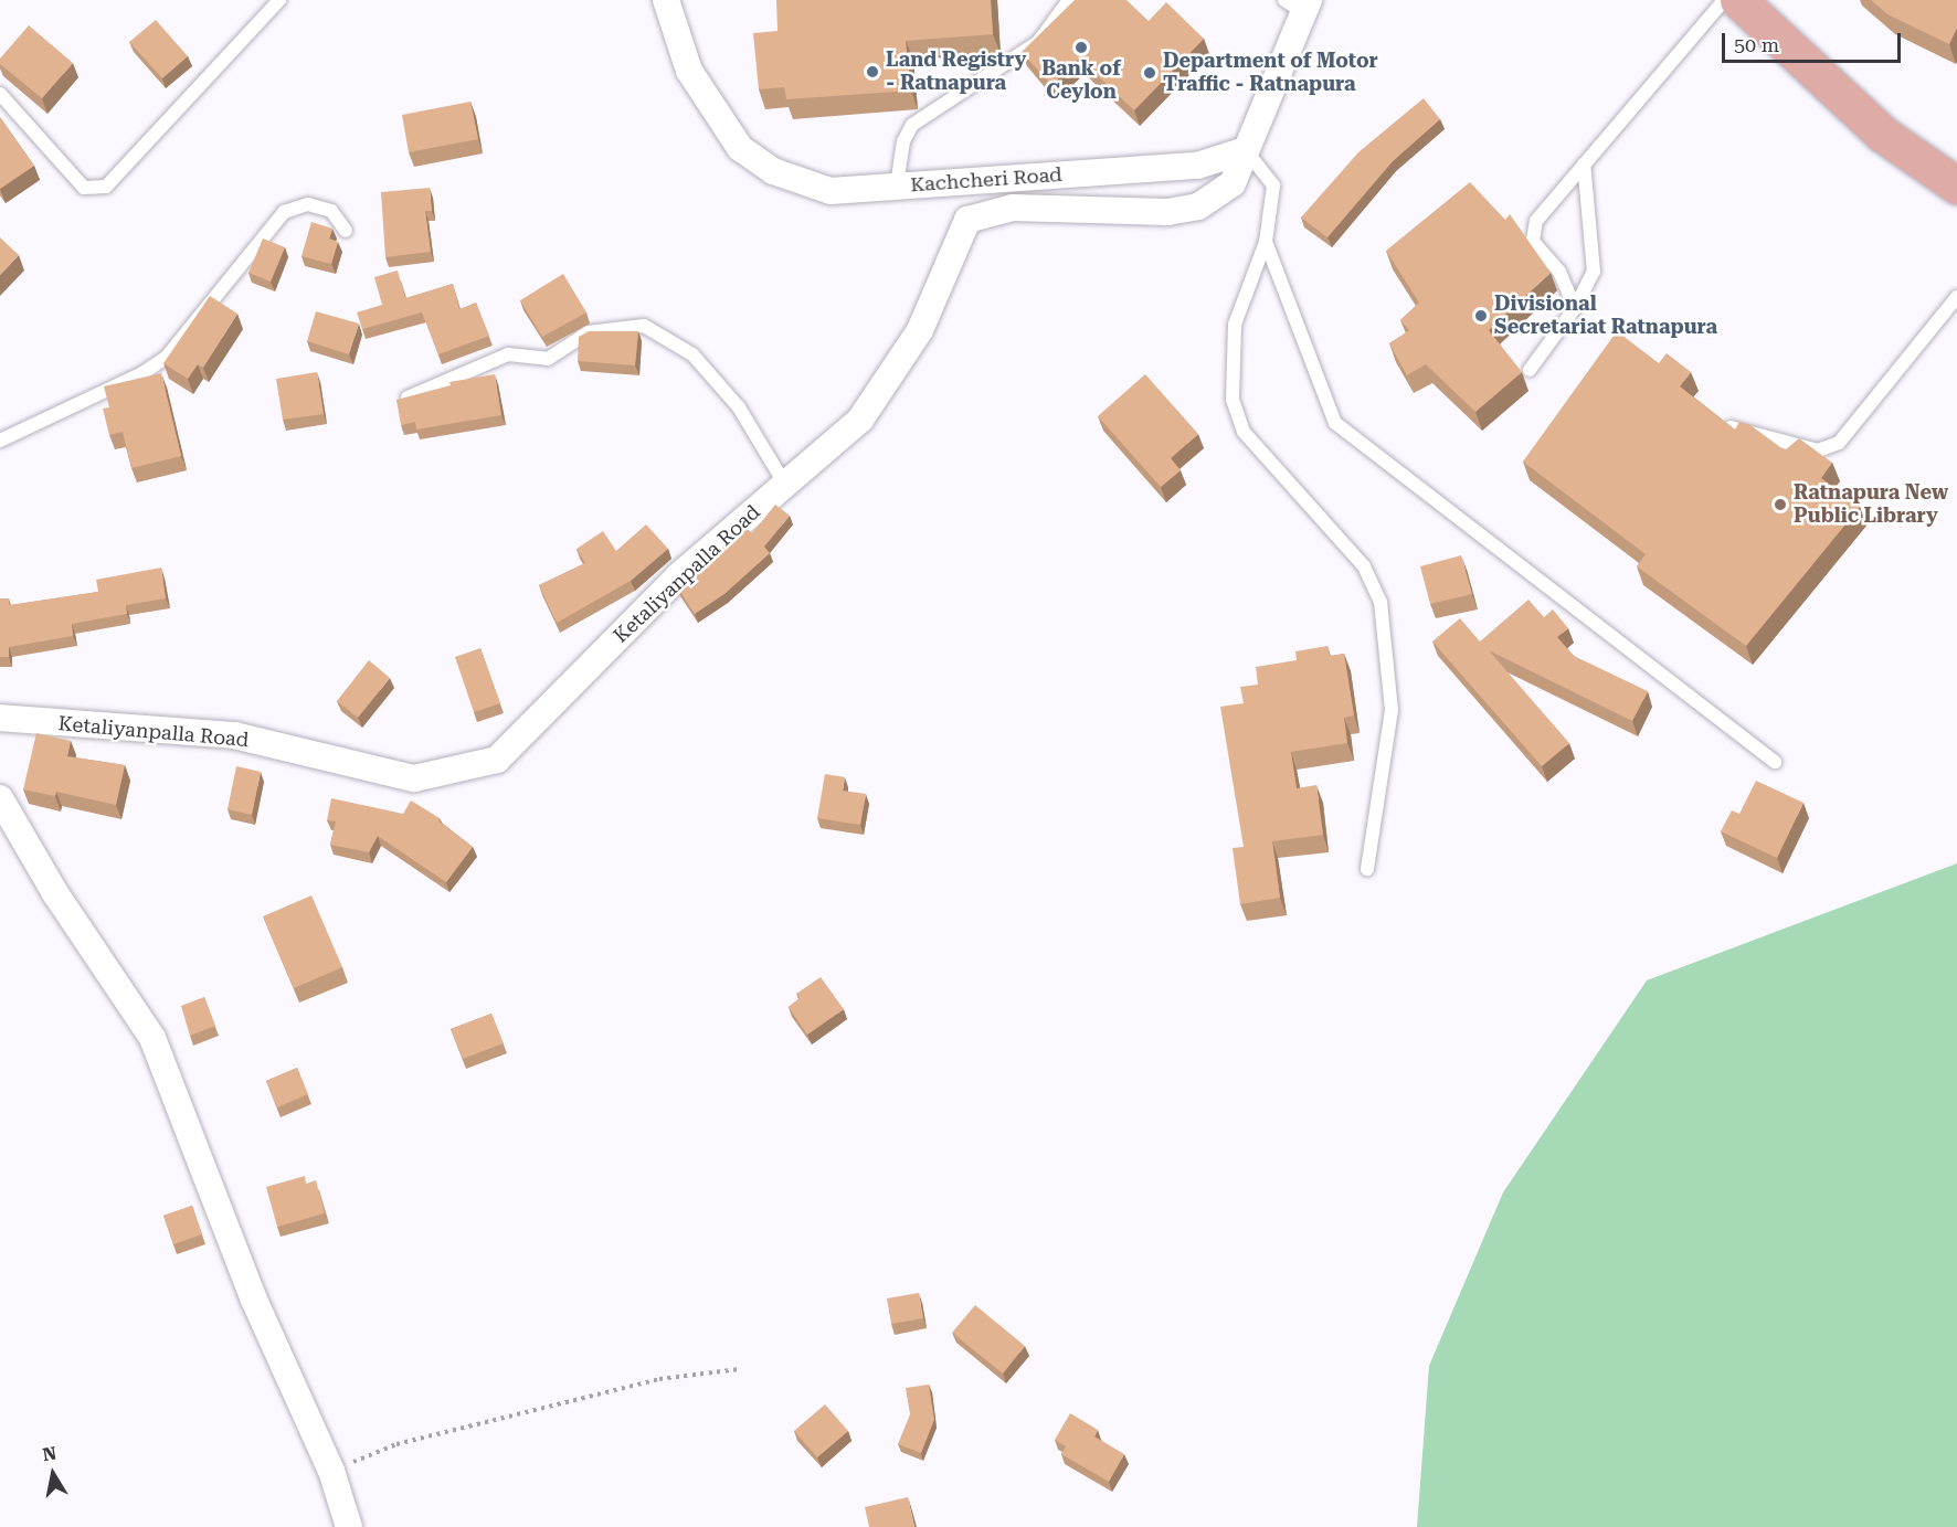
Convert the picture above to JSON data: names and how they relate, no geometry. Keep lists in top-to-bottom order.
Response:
{
  "streets": {
    "street": ["Kachcheri Road", "Ketaliyanpalla Road"]
  },
  "crossings": [
    ["Kachcheri Road", "Ketaliyanpalla Road"]
  ],
  "places": [
    "Bank of Ceylon",
    "Land Registry - Ratnapura",
    "Department of Motor Traffic - Ratnapura",
    "Divisional Secretariat Ratnapura",
    "Ratnapura New Public Library"
  ],
  "scale_bar": "50 m",
  "north": "top"
}
